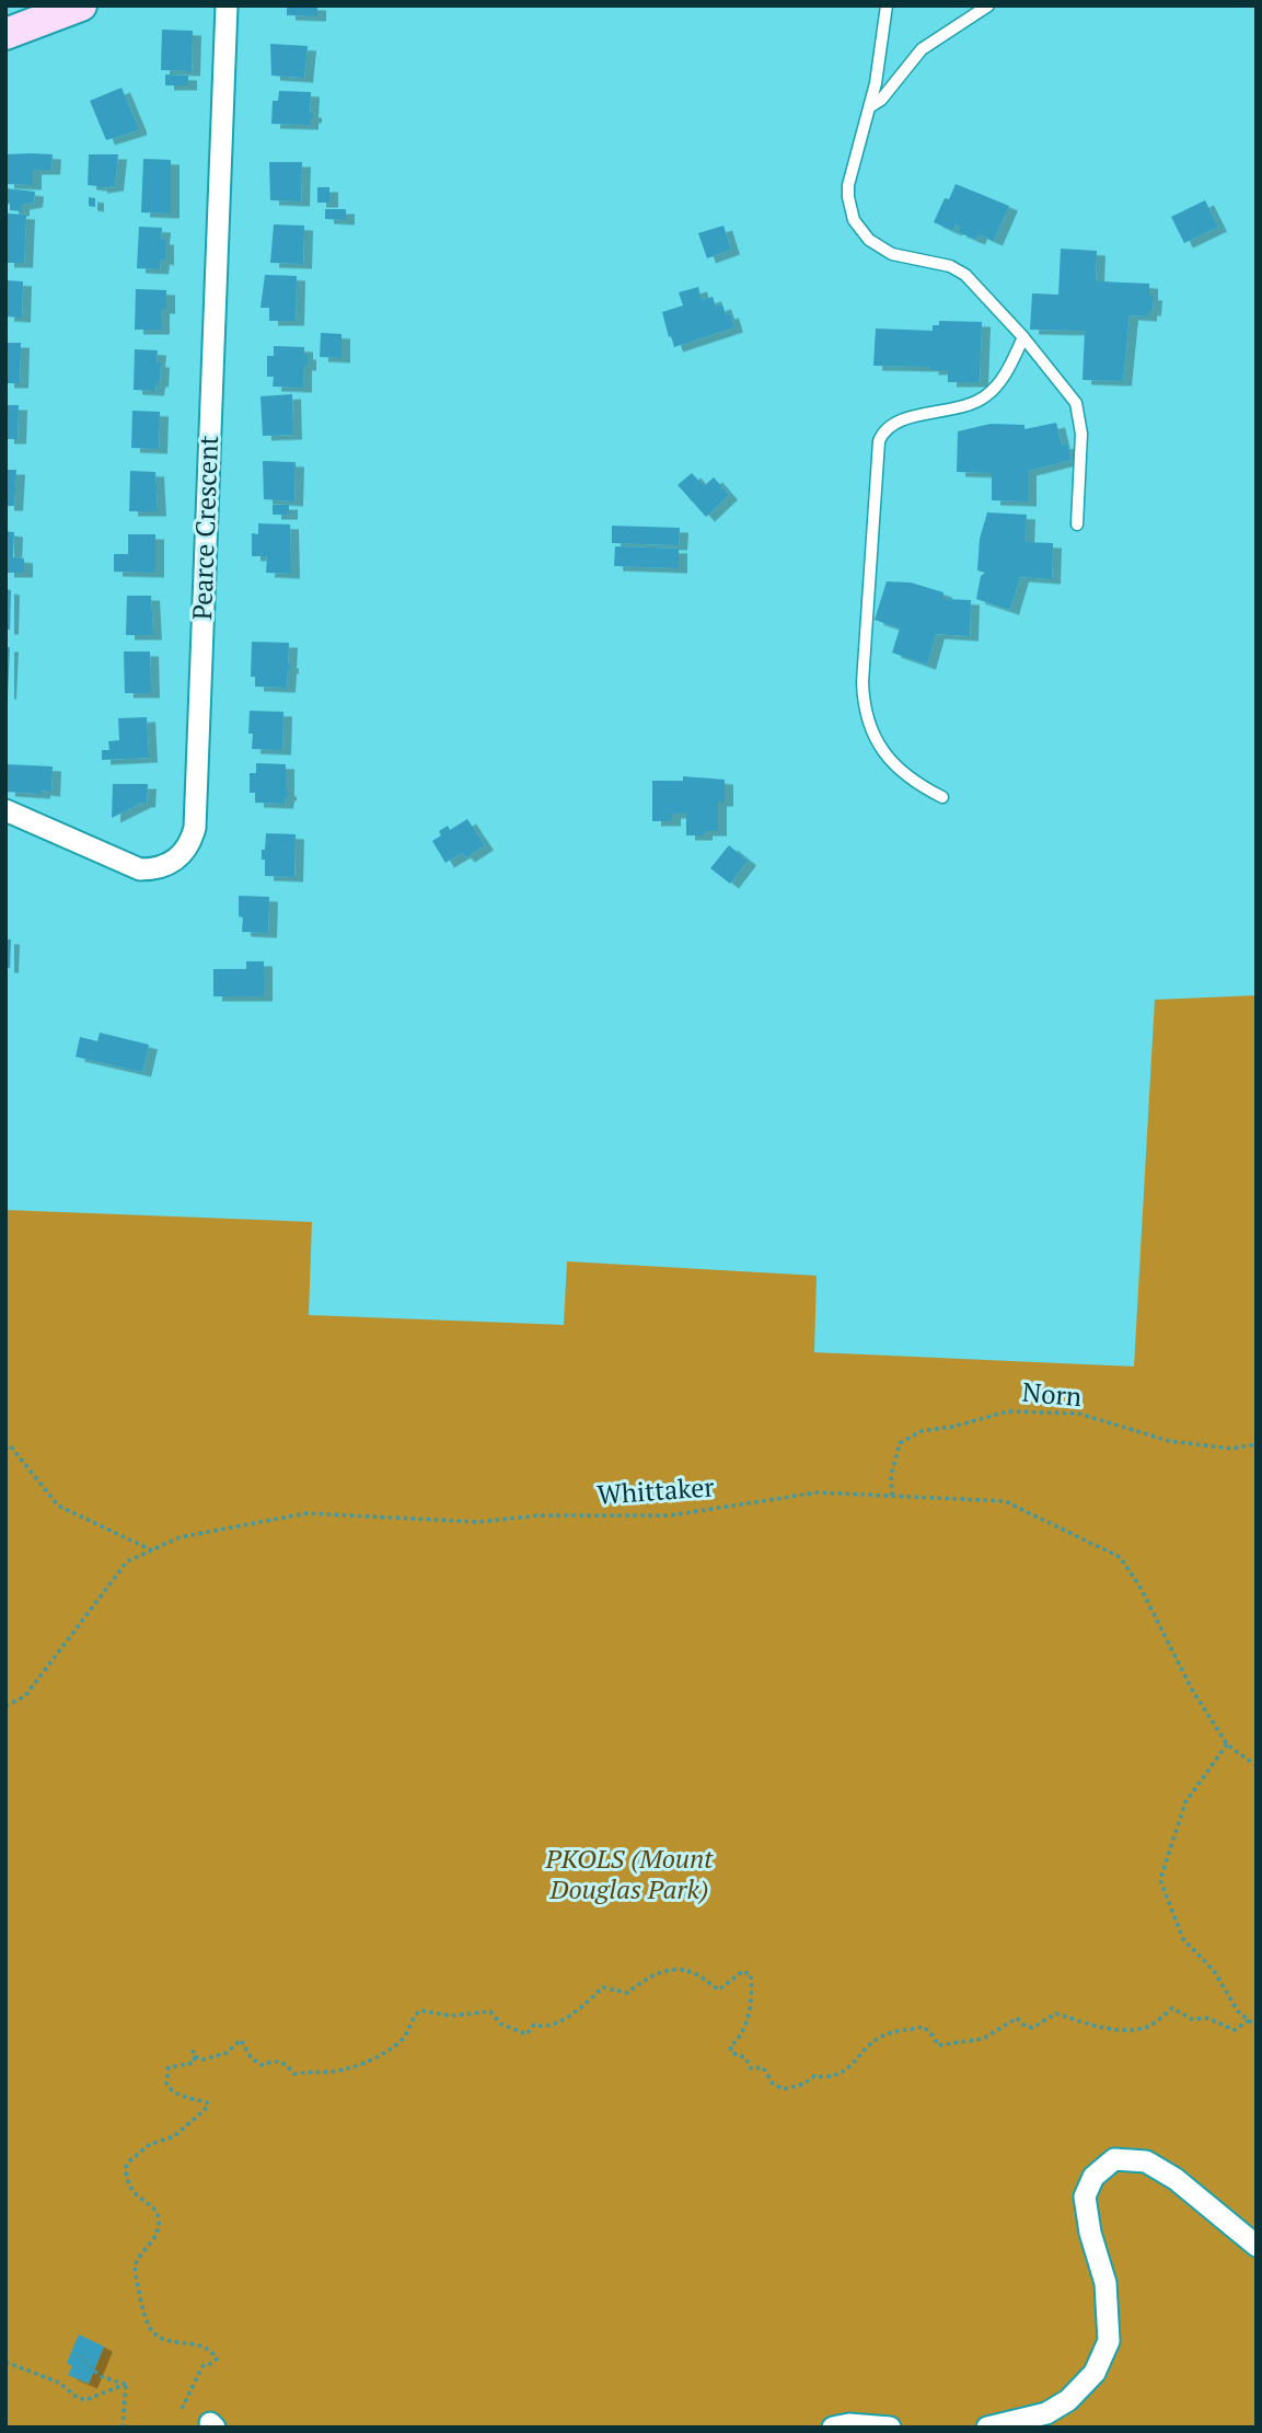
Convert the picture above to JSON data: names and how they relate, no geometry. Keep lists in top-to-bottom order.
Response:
{
  "streets": {
    "street": ["Pearce Crescent"],
    "path": ["Norn", "Whittaker"]
  },
  "crossings": [
    ["Norn", "Whittaker"]
  ],
  "parks": ["PKOLS (Mount Douglas Park)"]
}
